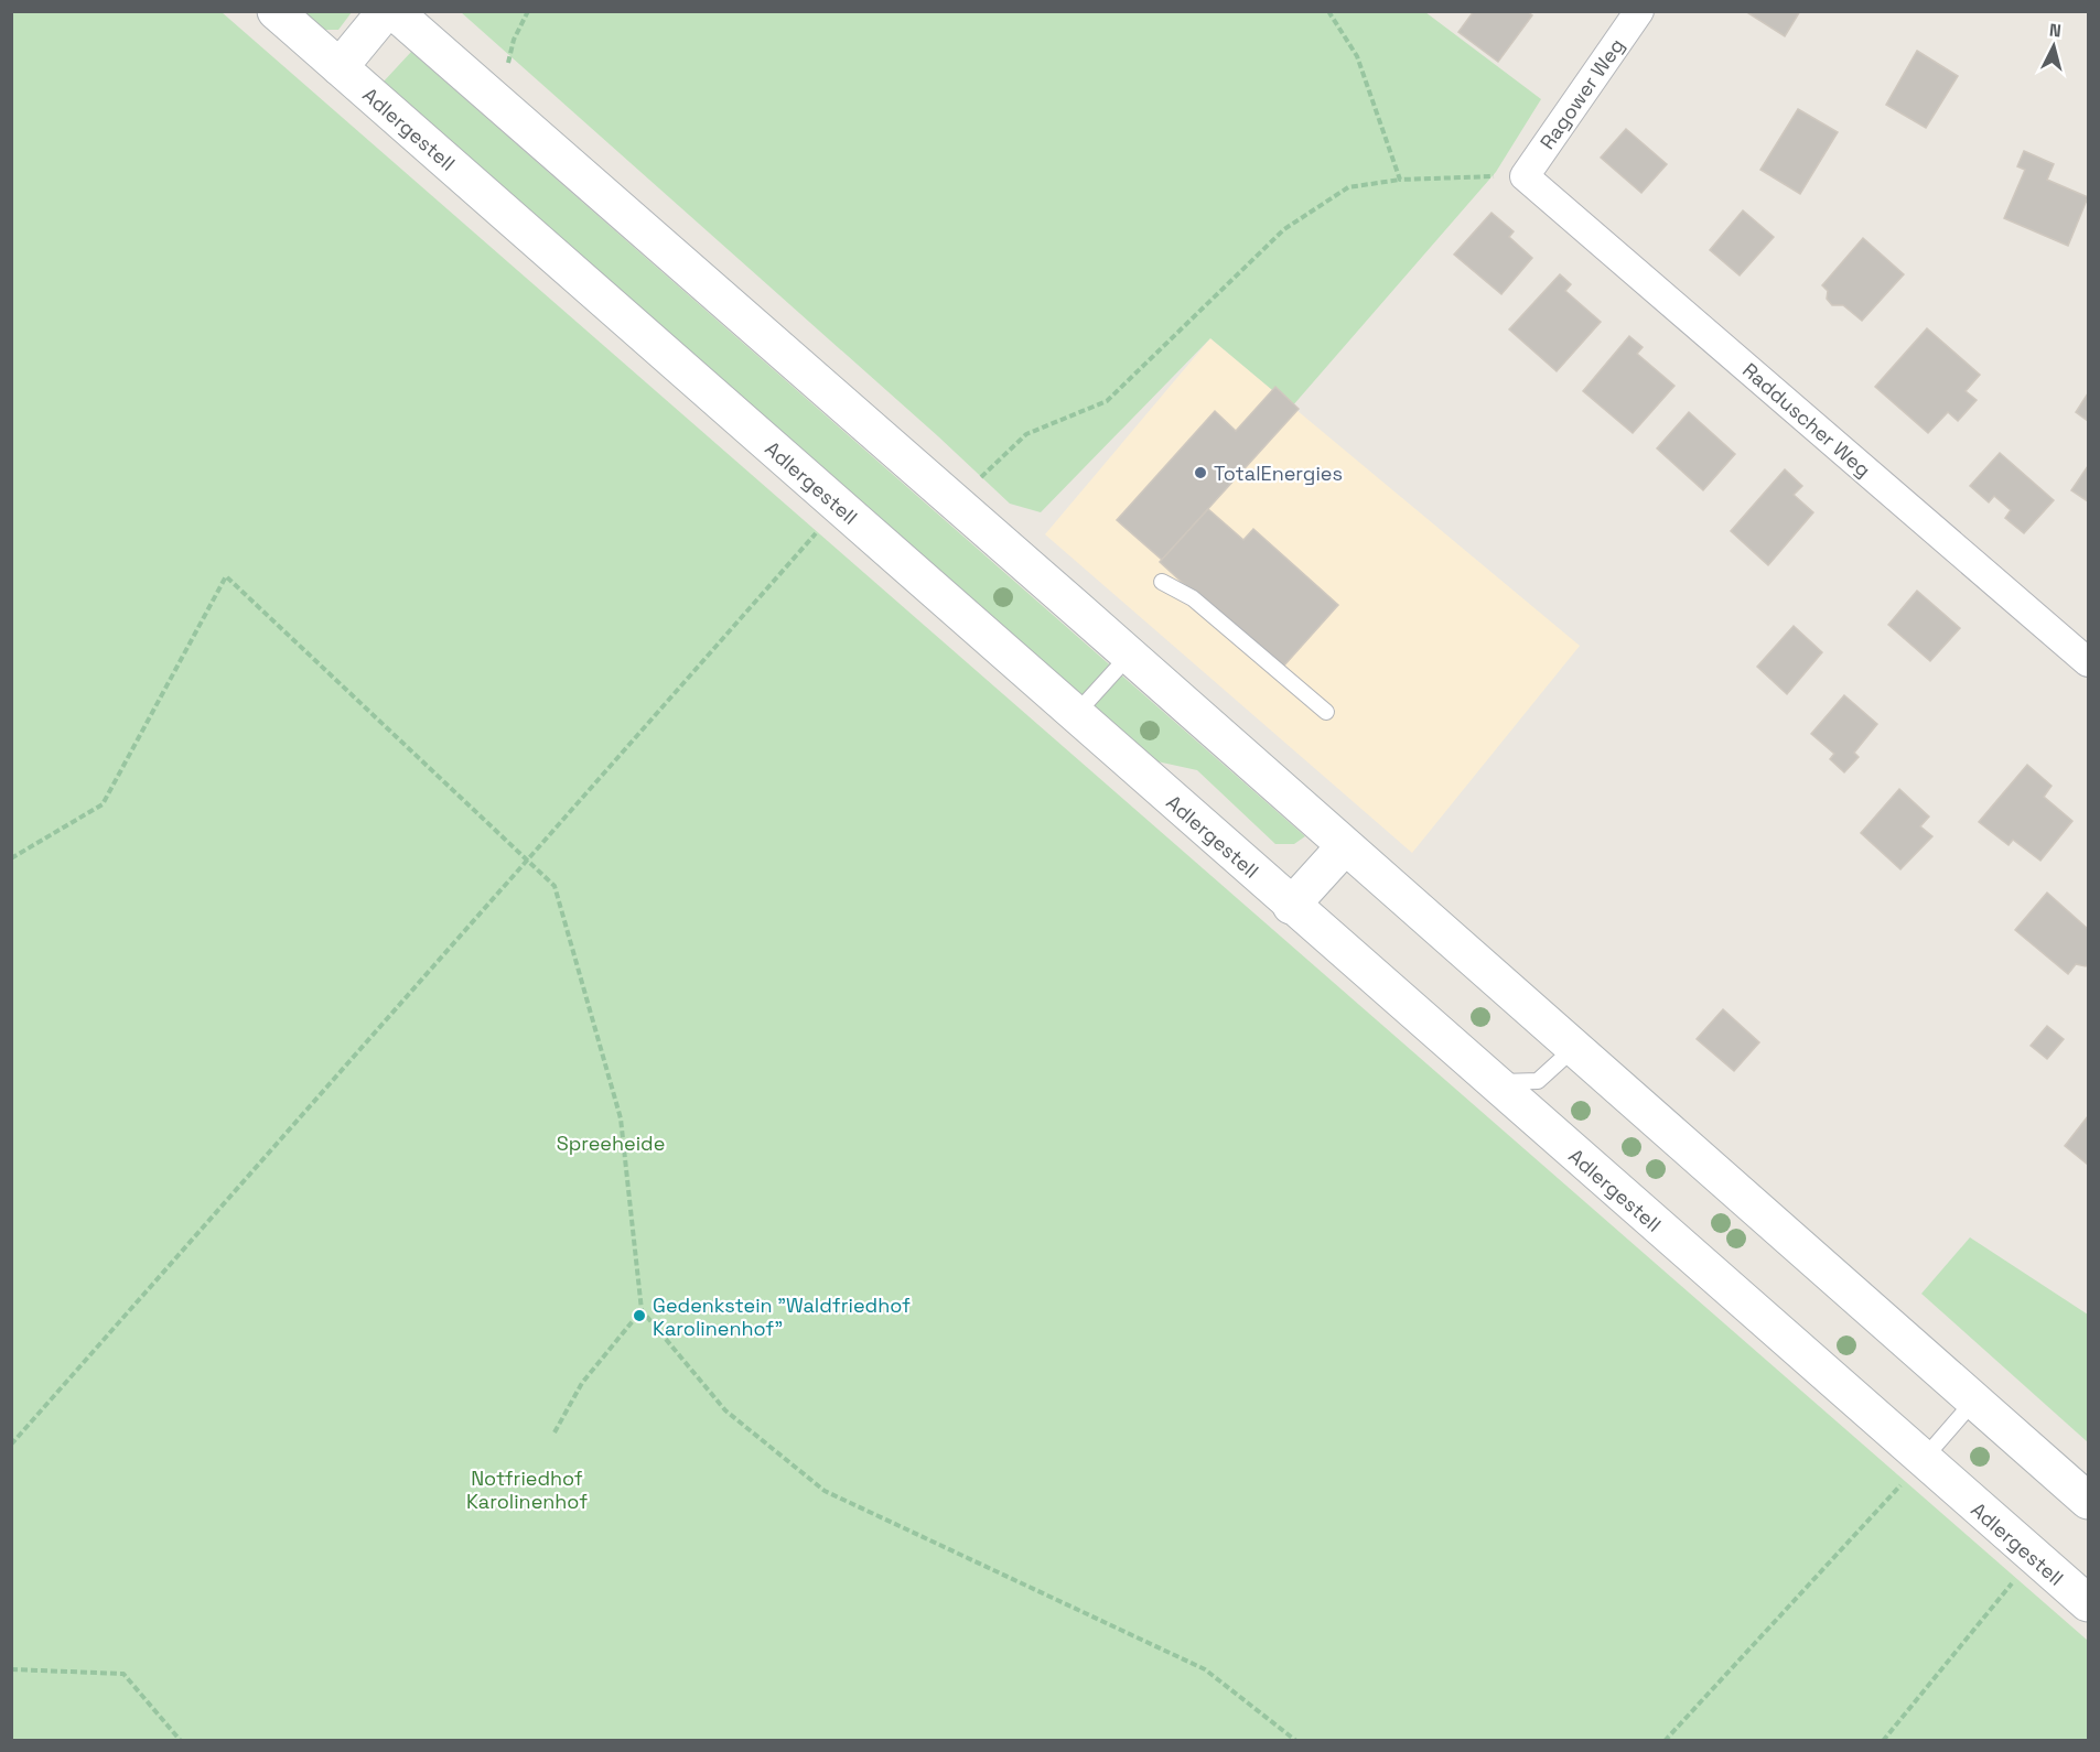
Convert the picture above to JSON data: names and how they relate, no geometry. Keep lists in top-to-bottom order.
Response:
{
  "streets": {
    "main road": ["Adlergestell"],
    "street": ["Ragower Weg", "Radduscher Weg"]
  },
  "crossings": [
    ["Ragower Weg", "Radduscher Weg"]
  ],
  "parks": ["Spreeheide", "Notfriedhof Karolinenhof"],
  "places": ["TotalEnergies", "Gedenkstein \"Waldfriedhof Karolinenhof\""],
  "north": "top"
}
